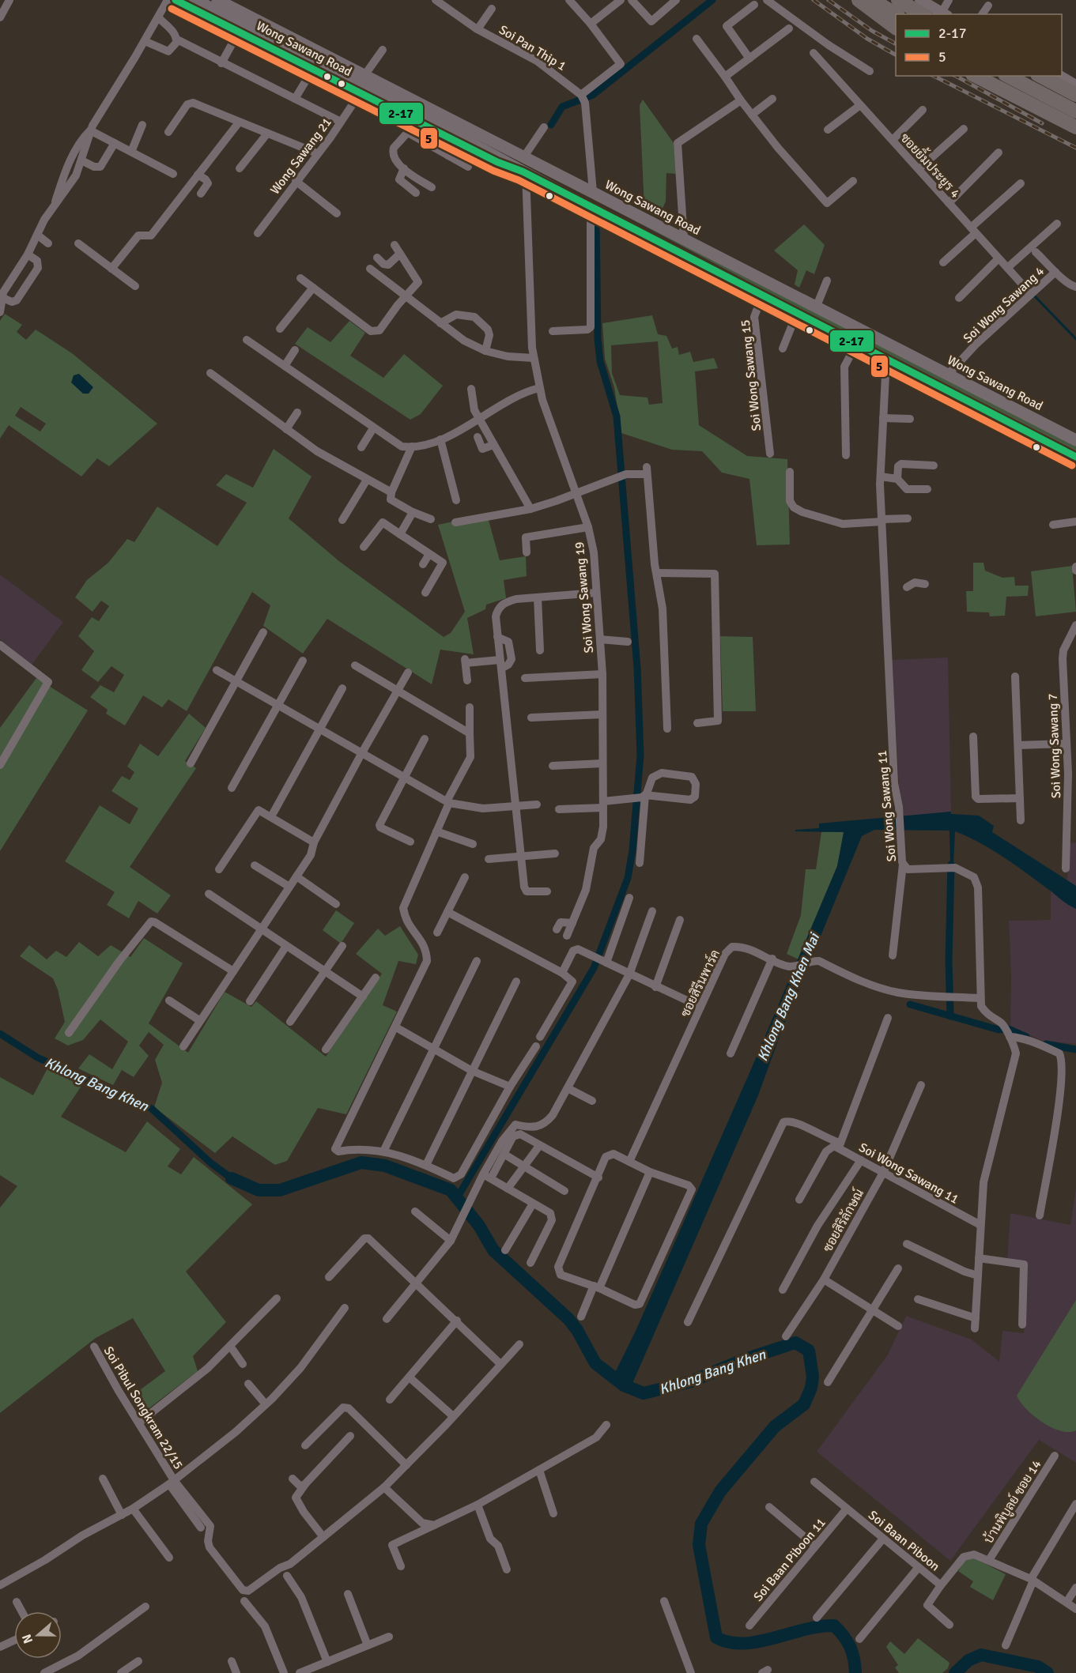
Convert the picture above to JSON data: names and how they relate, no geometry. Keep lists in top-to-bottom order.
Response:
{
  "streets": {
    "main road": ["Wong Sawang Road"],
    "street": [
      "Soi Pan Thip 1",
      "Wong Sawang 21",
      "ซอยยิ้มประยูร 4",
      "Soi Wong Sawang 4",
      "Soi Wong Sawang 15",
      "Soi Wong Sawang 19",
      "Soi Wong Sawang 7",
      "Soi Wong Sawang 11",
      "ซอยสิรีนพาร์ค",
      "ซอยสิริลักษณ์",
      "Soi Pibul Songkram 22/15",
      "บ้านพิบูลย์ ซอย 14",
      "Soi Baan Piboon",
      "Soi Baan Piboon 11"
    ]
  },
  "crossings": [
    ["Wong Sawang Road", "Wong Sawang 21"],
    ["Wong Sawang Road", "Soi Wong Sawang 4"],
    ["Wong Sawang Road", "Soi Wong Sawang 15"],
    ["Wong Sawang Road", "Soi Wong Sawang 19"],
    ["Wong Sawang Road", "Soi Wong Sawang 11"],
    ["ซอยยิ้มประยูร 4", "Soi Wong Sawang 4"],
    ["Soi Wong Sawang 11", "ซอยสิรีนพาร์ค"],
    ["Soi Wong Sawang 11", "ซอยสิริลักษณ์"],
    ["บ้านพิบูลย์ ซอย 14", "Soi Baan Piboon"],
    ["Soi Baan Piboon", "Soi Baan Piboon 11"]
  ],
  "water": ["Khlong Bang Khen Mai", "Khlong Bang Khen"],
  "lines": ["transit line 2-17", "transit line 5"],
  "legend": ["2-17", "5"],
  "north": "left"
}
